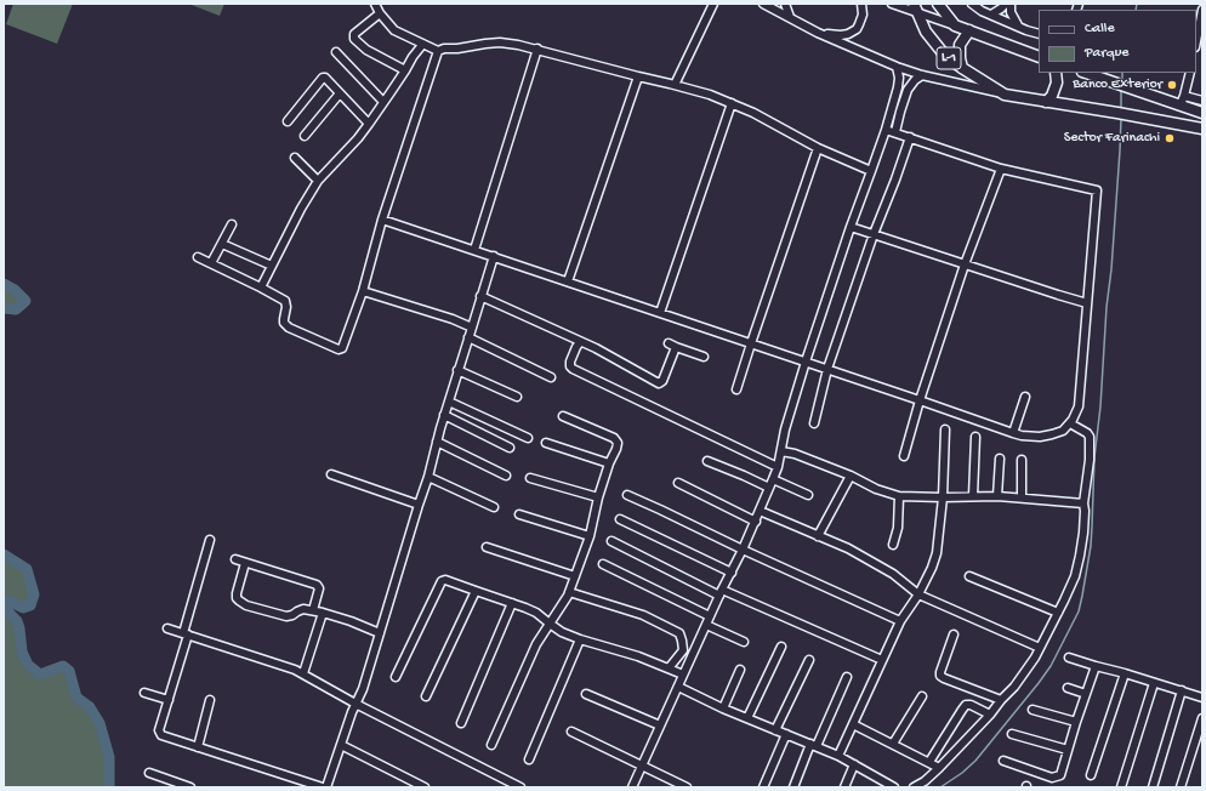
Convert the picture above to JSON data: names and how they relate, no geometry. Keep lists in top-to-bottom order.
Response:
{
  "streets": {
    "main road": ["L-1"]
  },
  "places": ["Banco Exterior", "Sector Farinachi"],
  "legend": ["Calle", "Parque"]
}
